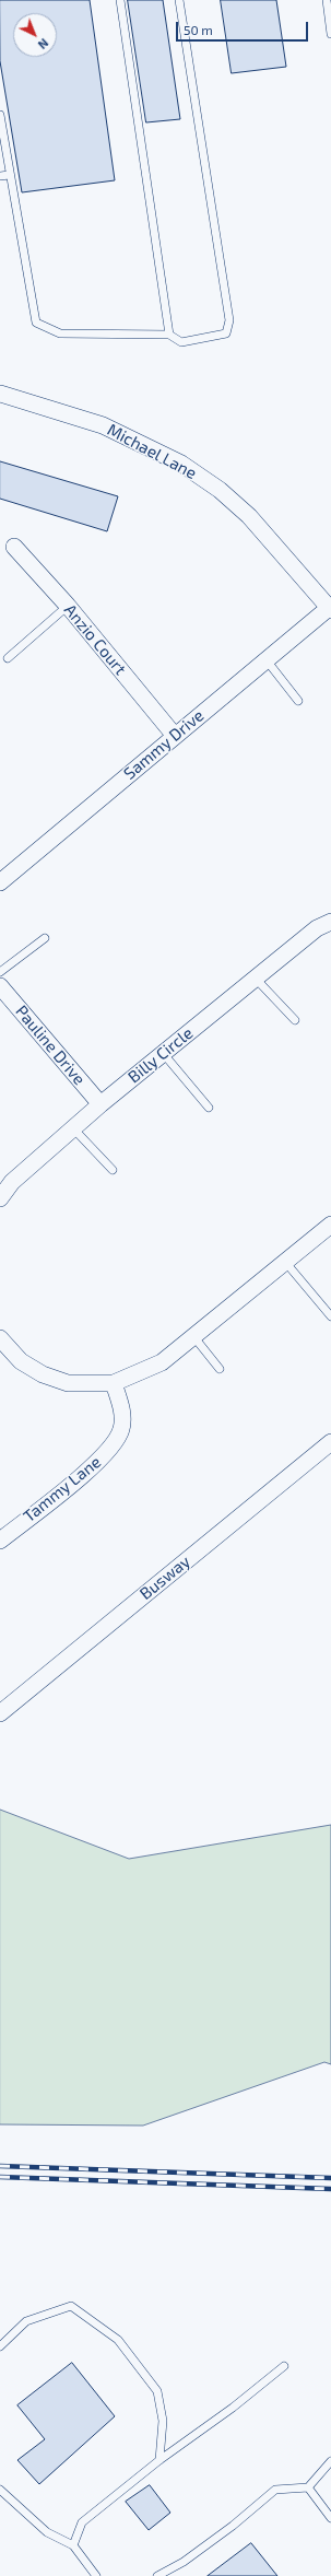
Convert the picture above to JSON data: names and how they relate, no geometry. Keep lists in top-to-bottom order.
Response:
{
  "streets": {
    "street": [
      "Michael Lane",
      "Anzio Court",
      "Sammy Drive",
      "Pauline Drive",
      "Billy Circle",
      "Tammy Lane",
      "Busway"
    ]
  },
  "crossings": [
    ["Michael Lane", "Sammy Drive"],
    ["Anzio Court", "Sammy Drive"],
    ["Pauline Drive", "Billy Circle"]
  ],
  "scale_bar": "50 m",
  "north": "bottom right"
}
